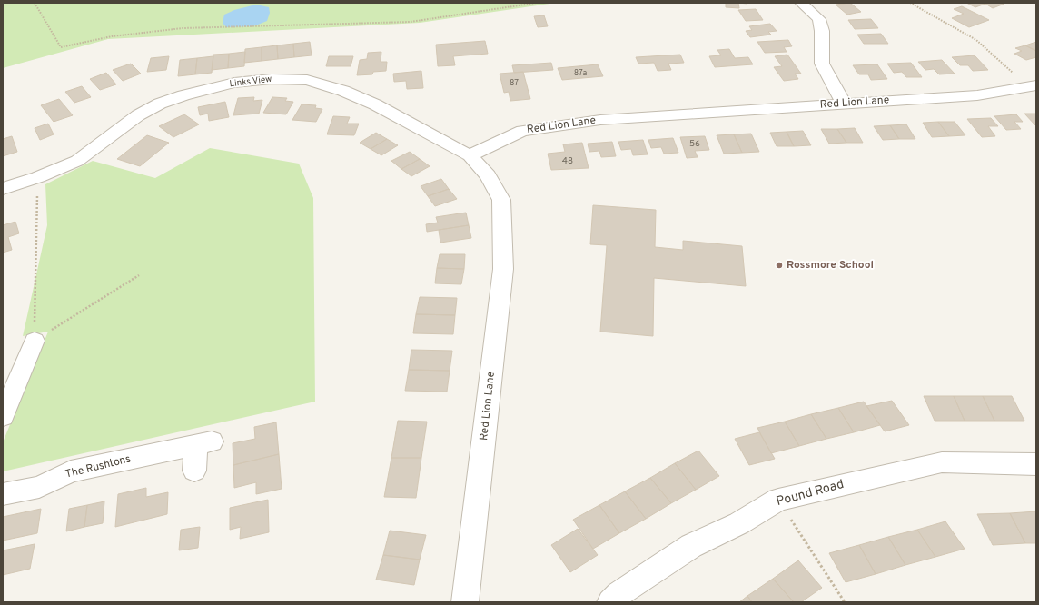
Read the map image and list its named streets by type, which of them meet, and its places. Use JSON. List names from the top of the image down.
{
  "streets": {
    "street": [
      "Links View",
      "Red Lion Lane",
      "The Rushtons",
      "Pound Road"
    ]
  },
  "crossings": [
    ["Links View", "Red Lion Lane"]
  ],
  "places": ["Rossmore School"],
  "house_numbers": [
    "87a",
    "87",
    "56",
    "48"
  ]
}
